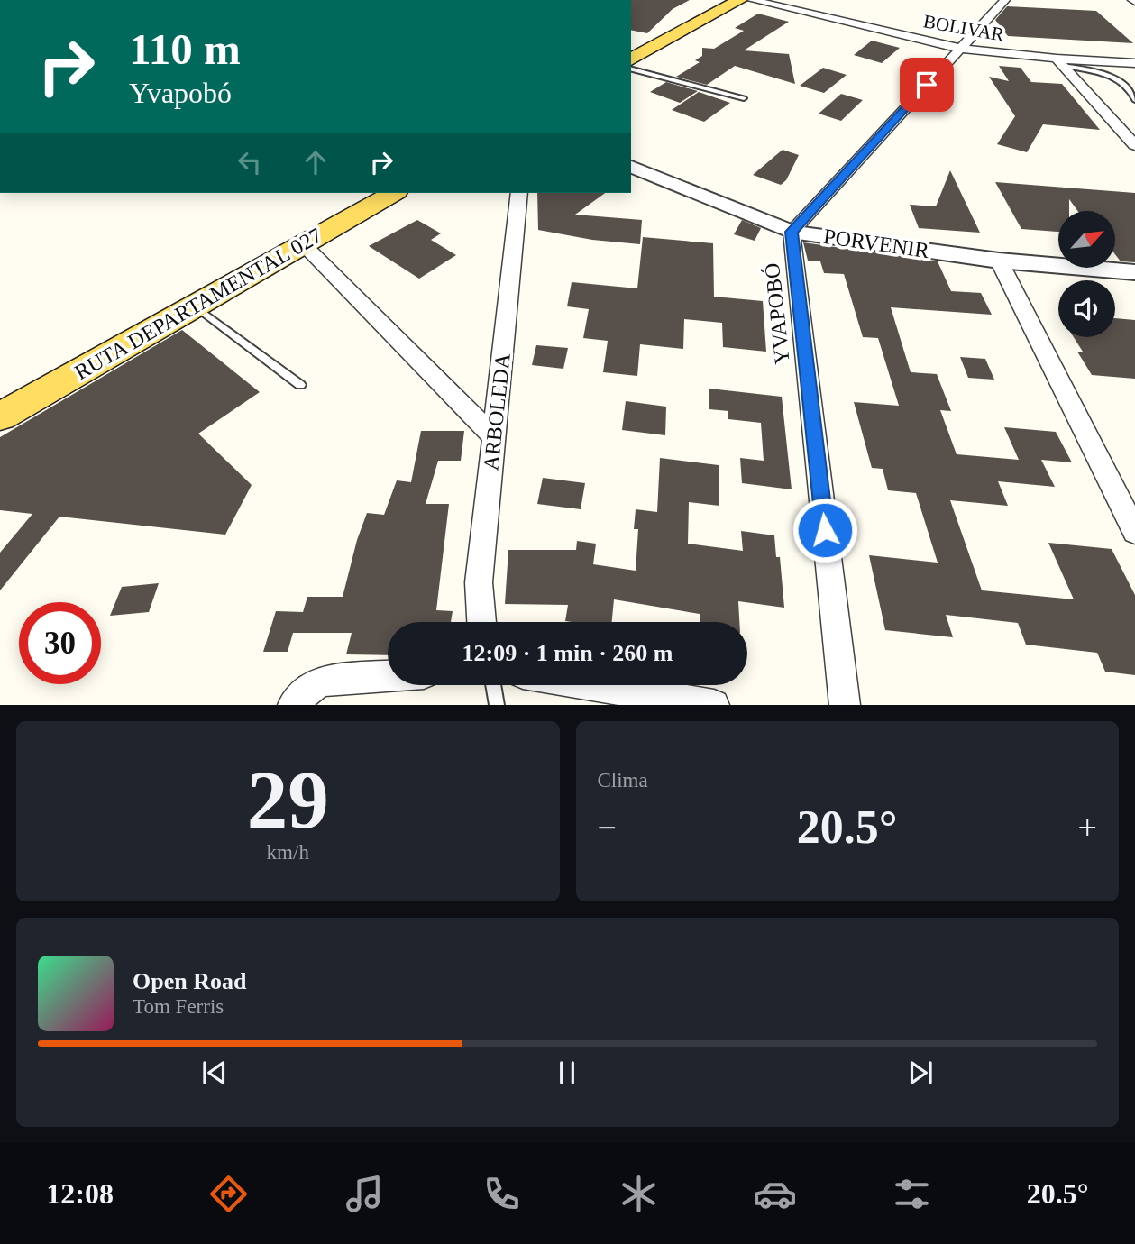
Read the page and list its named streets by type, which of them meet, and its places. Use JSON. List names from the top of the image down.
{
  "streets": {
    "main road": ["RUTA DEPARTAMENTAL 027"],
    "street": [
      "BOLIVAR",
      "PORVENIR",
      "YVAPOBÓ",
      "ARBOLEDA"
    ]
  },
  "crossings": [
    ["BOLIVAR", "YVAPOBÓ"],
    ["PORVENIR", "YVAPOBÓ"]
  ],
  "north": "top right",
  "page": {
    "turn": ["110 m", "Yvapobó"],
    "limit": "30",
    "trip": "12:09 · 1 min · 260 m",
    "tile": [
      ["29", "km/h"],
      "Clima"
    ],
    "heat": ["−", "20.5°", "+"],
    "song": ["Open Road", "Tom Ferris"],
    "tabs": ["12:08", "20.5°"]
  }
}
